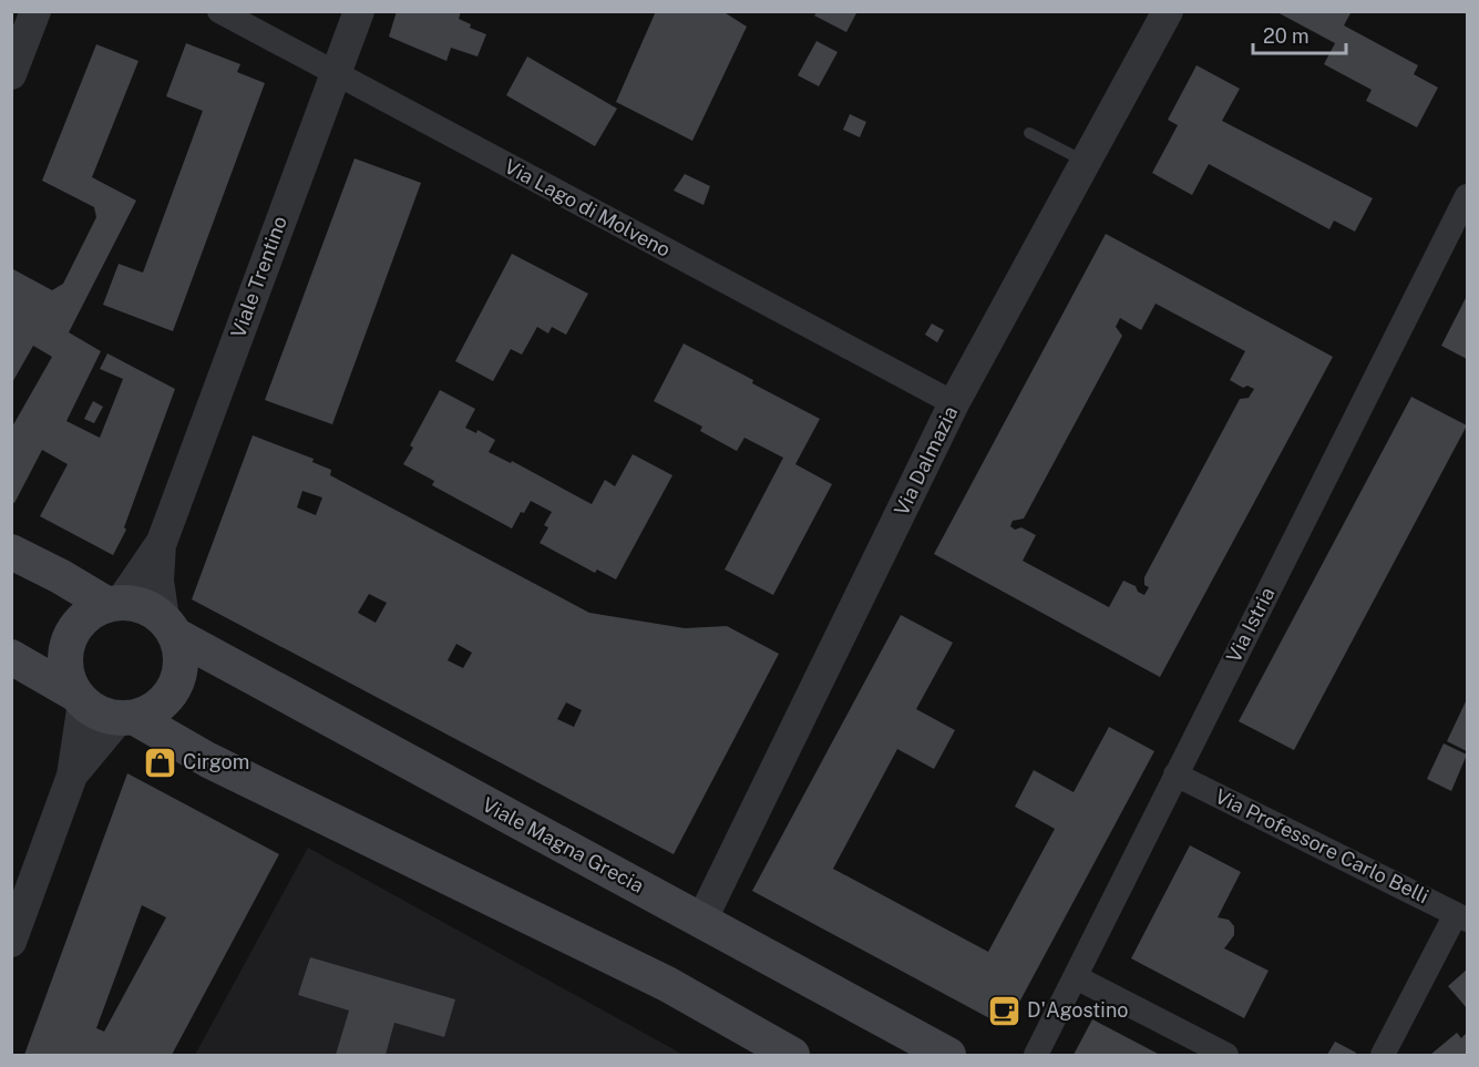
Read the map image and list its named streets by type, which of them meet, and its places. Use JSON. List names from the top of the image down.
{
  "streets": {
    "main road": ["Viale Magna Grecia"],
    "street": [
      "Via Lago di Molveno",
      "Viale Trentino",
      "Via Dalmazia",
      "Via Istria",
      "Via Professore Carlo Belli"
    ]
  },
  "crossings": [
    ["Via Lago di Molveno", "Viale Trentino"],
    ["Via Lago di Molveno", "Via Dalmazia"],
    ["Viale Trentino", "Viale Magna Grecia"],
    ["Via Dalmazia", "Viale Magna Grecia"],
    ["Via Istria", "Via Professore Carlo Belli"]
  ],
  "places": {
    "shop": ["Cirgom"],
    "cafe": ["D'Agostino"]
  },
  "scale_bar": "20 m"
}
